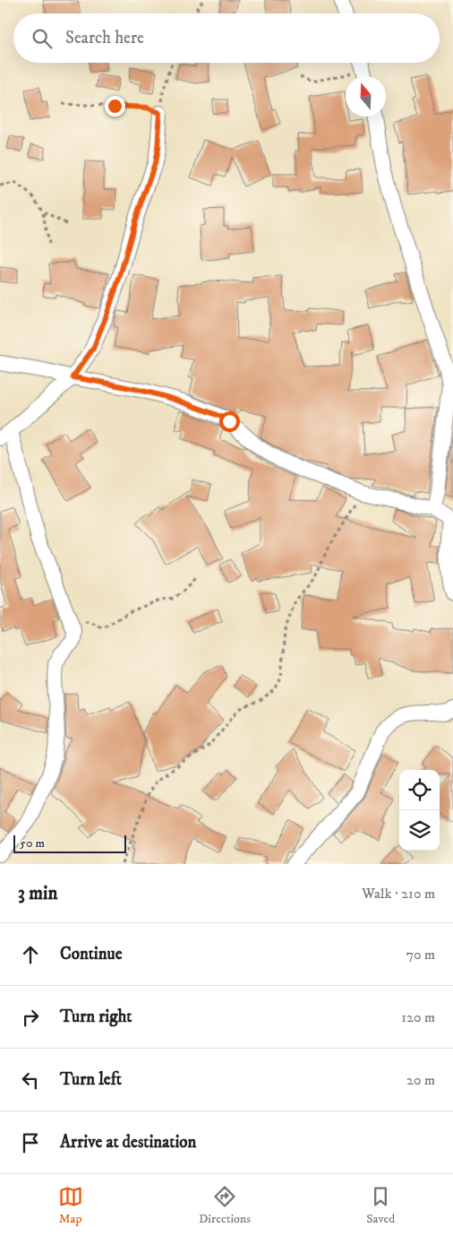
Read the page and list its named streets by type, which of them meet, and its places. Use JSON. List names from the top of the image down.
{
  "scale_bar": "50 m",
  "north": "top",
  "page": {
    "search": "Search here",
    "scale": "50 m",
    "heading": ["3 min", "Walk · 210 m"],
    "list": [
      ["Continue", "70 m"],
      ["Turn right", "120 m"],
      ["Turn left", "20 m"],
      "Arrive at destination"
    ],
    "nav": ["Map", "Directions", "Saved"]
  }
}
